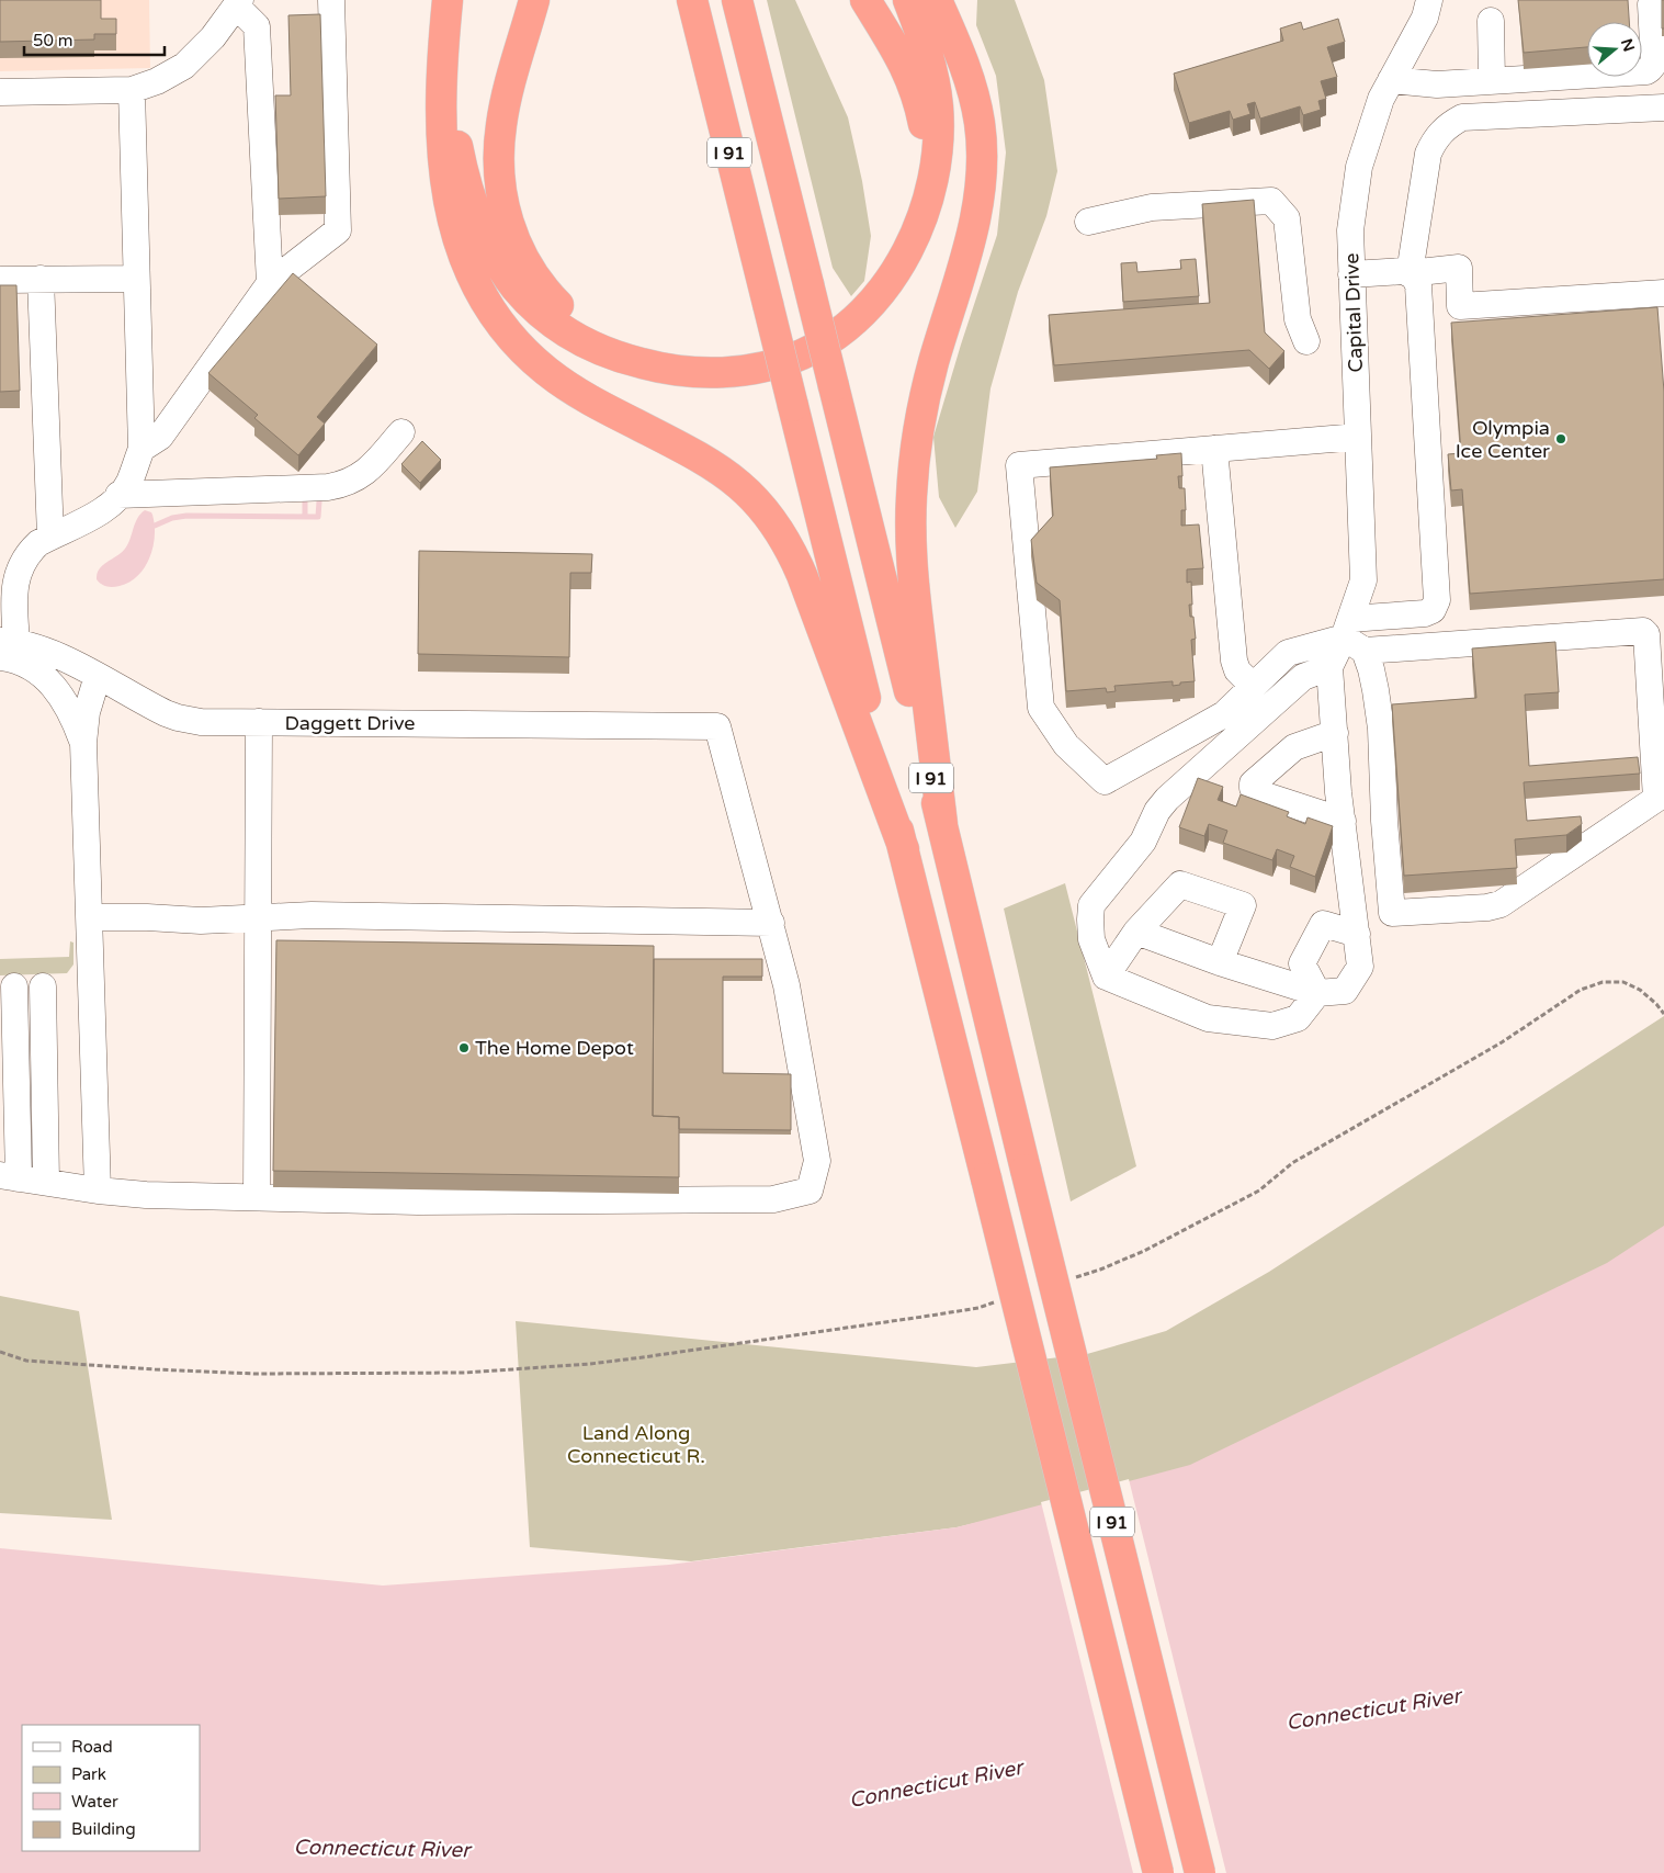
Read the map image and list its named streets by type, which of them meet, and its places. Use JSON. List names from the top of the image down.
{
  "streets": {
    "highway": ["I 91"],
    "street": ["Capital Drive", "Daggett Drive"]
  },
  "water": ["Connecticut River"],
  "parks": ["Land Along Connecticut R."],
  "places": ["Olympia Ice Center", "The Home Depot"],
  "legend": [
    "Road",
    "Park",
    "Water",
    "Building"
  ],
  "scale_bar": "50 m",
  "north": "right"
}
